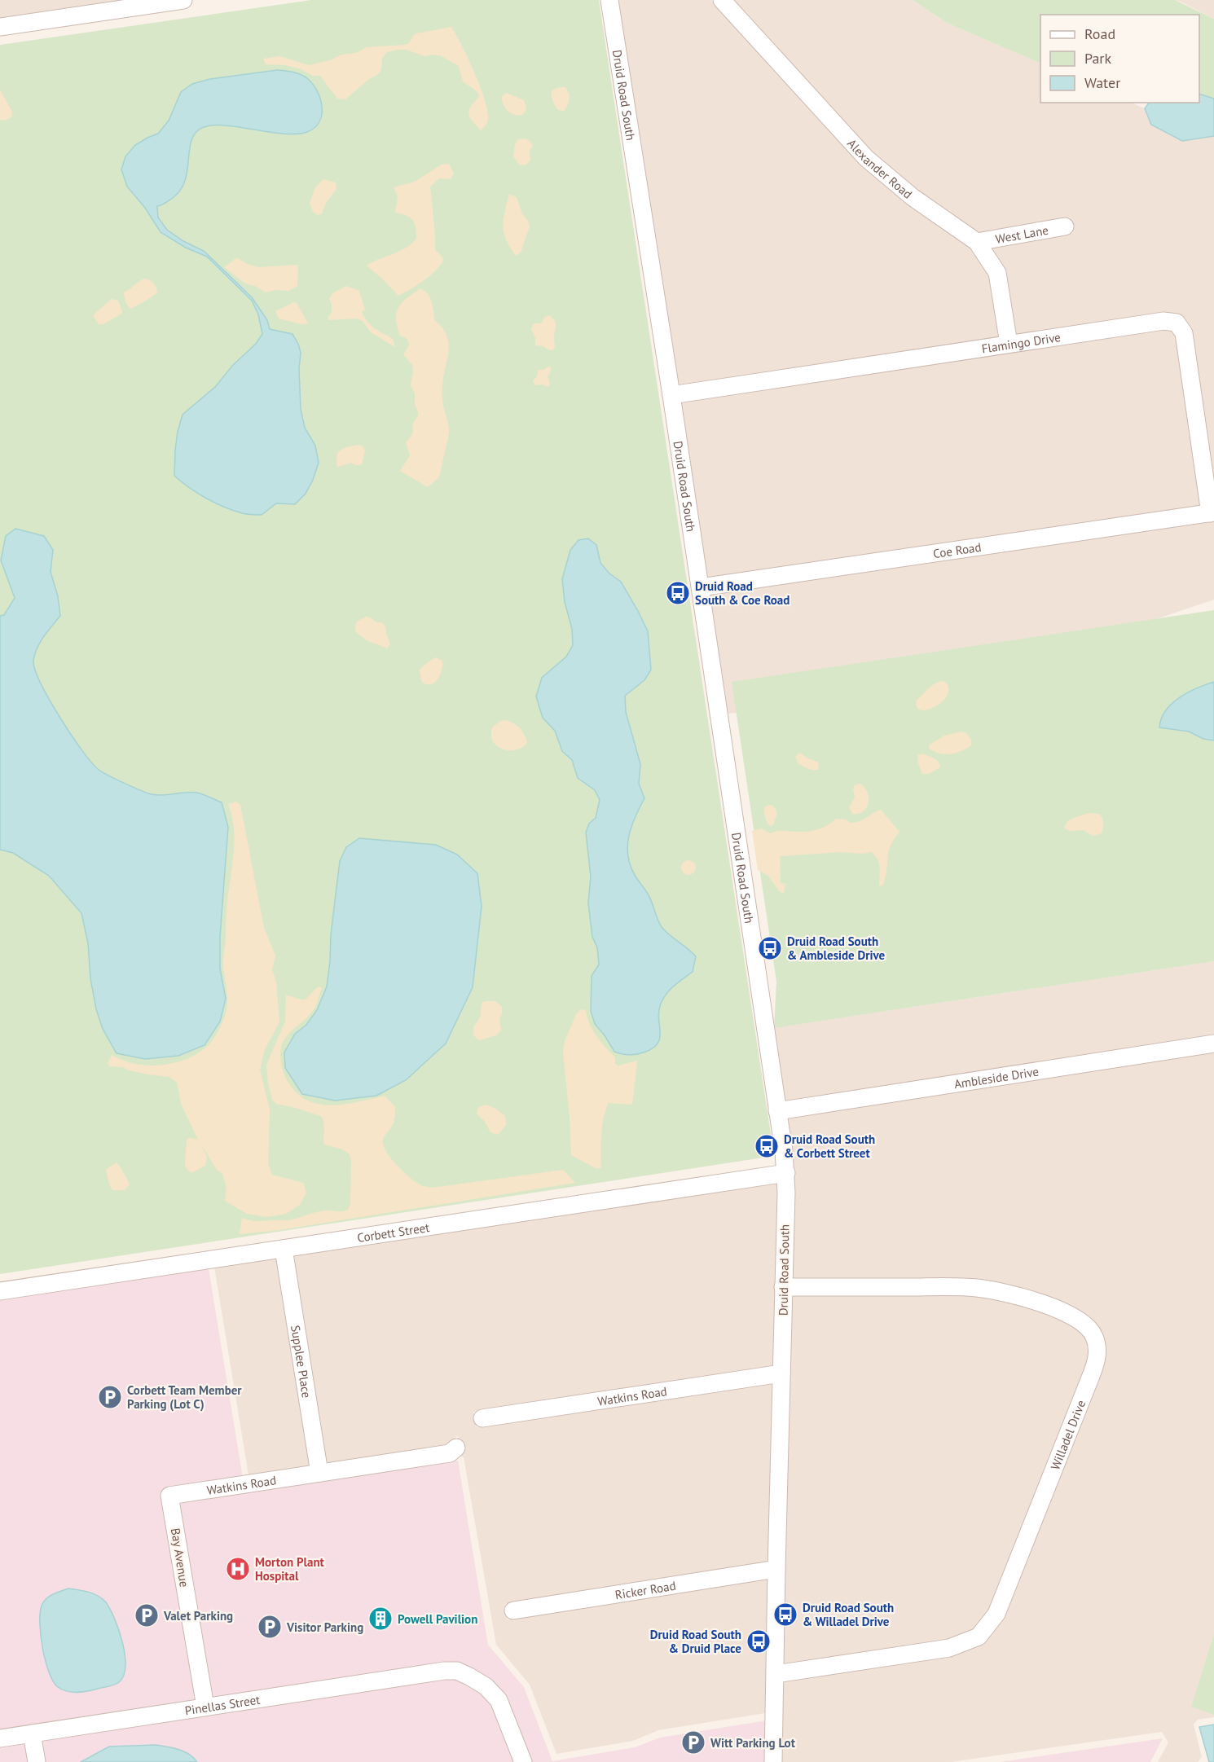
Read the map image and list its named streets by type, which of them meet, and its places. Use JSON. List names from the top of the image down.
{
  "streets": {
    "street": [
      "Druid Road South",
      "Alexander Road",
      "West Lane",
      "Flamingo Drive",
      "Coe Road",
      "Ambleside Drive",
      "Corbett Street",
      "Supplee Place",
      "Watkins Road",
      "Willadel Drive",
      "Bay Avenue",
      "Ricker Road",
      "Pinellas Street"
    ]
  },
  "crossings": [
    ["Druid Road South", "Flamingo Drive"],
    ["Druid Road South", "Coe Road"],
    ["Druid Road South", "Ambleside Drive"],
    ["Druid Road South", "Corbett Street"],
    ["Druid Road South", "Watkins Road"],
    ["Druid Road South", "Willadel Drive"],
    ["Druid Road South", "Ricker Road"],
    ["Alexander Road", "West Lane"],
    ["Alexander Road", "Flamingo Drive"],
    ["Flamingo Drive", "Coe Road"],
    ["Corbett Street", "Supplee Place"],
    ["Supplee Place", "Watkins Road"],
    ["Watkins Road", "Bay Avenue"],
    ["Bay Avenue", "Pinellas Street"]
  ],
  "places": {
    "bus stop": [
      "Druid Road South & Coe Road",
      "Druid Road South & Ambleside Drive",
      "Druid Road South & Corbett Street",
      "Druid Road South & Willadel Drive",
      "Druid Road South & Druid Place"
    ],
    "parking": [
      "Corbett Team Member Parking (Lot C)",
      "Valet Parking",
      "Visitor Parking",
      "Witt Parking Lot"
    ],
    "hospital": ["Morton Plant Hospital"],
    "building": ["Powell Pavilion"]
  },
  "legend": ["Road", "Park", "Water"]
}
